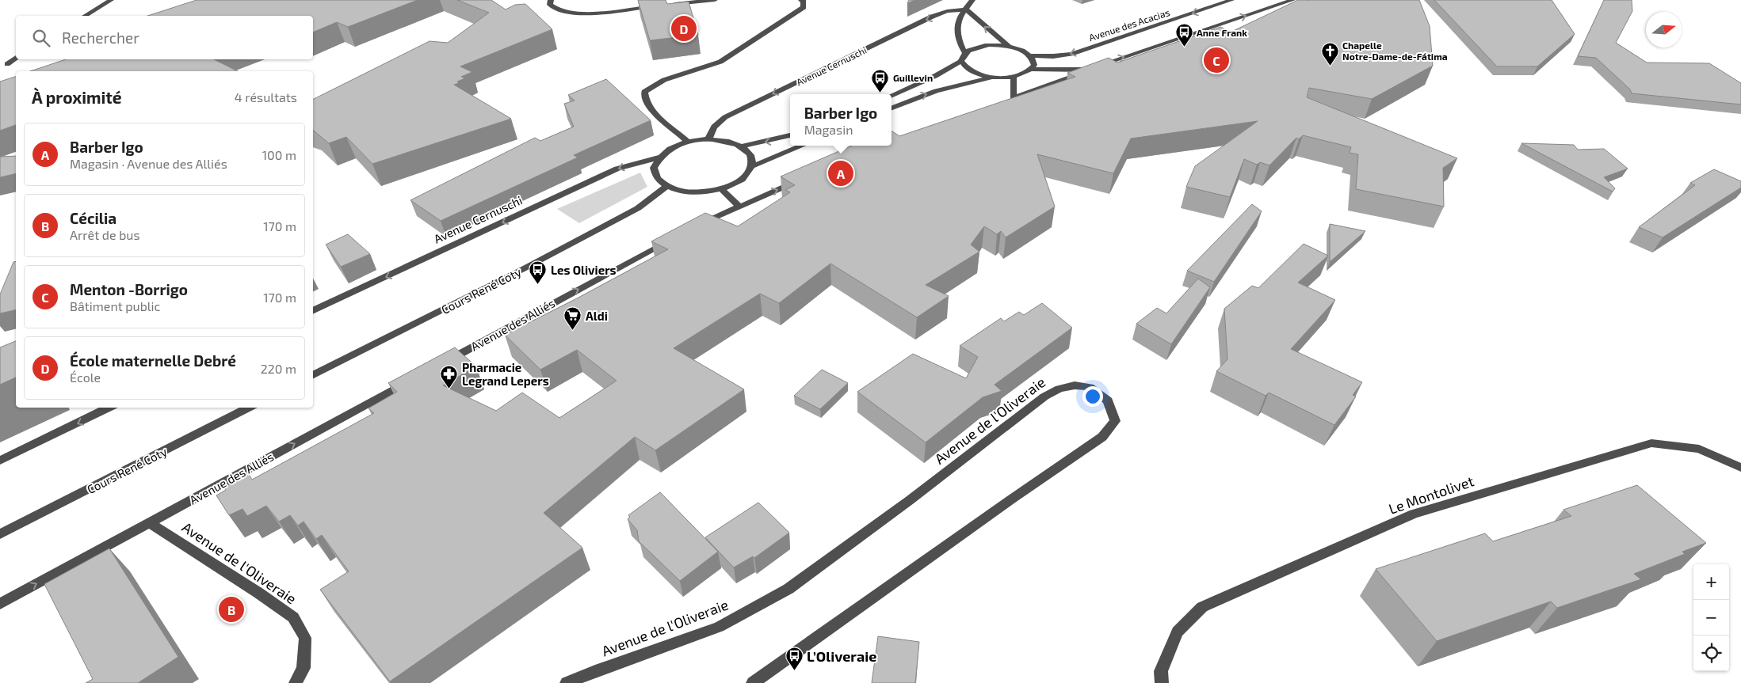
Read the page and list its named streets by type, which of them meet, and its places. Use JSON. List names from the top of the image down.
{
  "streets": {
    "street": [
      "Avenue des Acacias",
      "Avenue Cernuschi",
      "Cours René Coty",
      "Avenue des Alliés",
      "Avenue de l'Oliveraie",
      "Le Montolivet"
    ]
  },
  "crossings": [
    ["Avenue des Alliés", "Avenue de l'Oliveraie"]
  ],
  "one_way": ["Avenue des Alliés"],
  "places": {
    "bus stop": [
      "Anne Frank",
      "Guillevin",
      "Les Oliviers",
      "L’Oliveraie"
    ],
    "church": ["Chapelle Notre-Dame-de-Fátima"],
    "supermarket": ["Aldi"],
    "pharmacy": ["Pharmacie Legrand Lepers"]
  },
  "north": "right",
  "page": {
    "pins": [
      "D",
      "C",
      "A",
      "B"
    ],
    "search": "Rechercher",
    "heading": ["À proximité", "4 résultats"],
    "popup": ["Barber Igo", "Magasin"],
    "list": [
      {
        "mark": "A",
        "name": "Barber Igo",
        "note": "Magasin · Avenue des Alliés",
        "value": "100 m"
      },
      {
        "mark": "B",
        "name": "Cécilia",
        "note": "Arrêt de bus",
        "value": "170 m"
      },
      {
        "mark": "C",
        "name": "Menton -Borrigo",
        "note": "Bâtiment public",
        "value": "170 m"
      },
      {
        "mark": "D",
        "name": "École maternelle Debré",
        "note": "École",
        "value": "220 m"
      }
    ],
    "map_buttons": ["+", "−"]
  }
}
